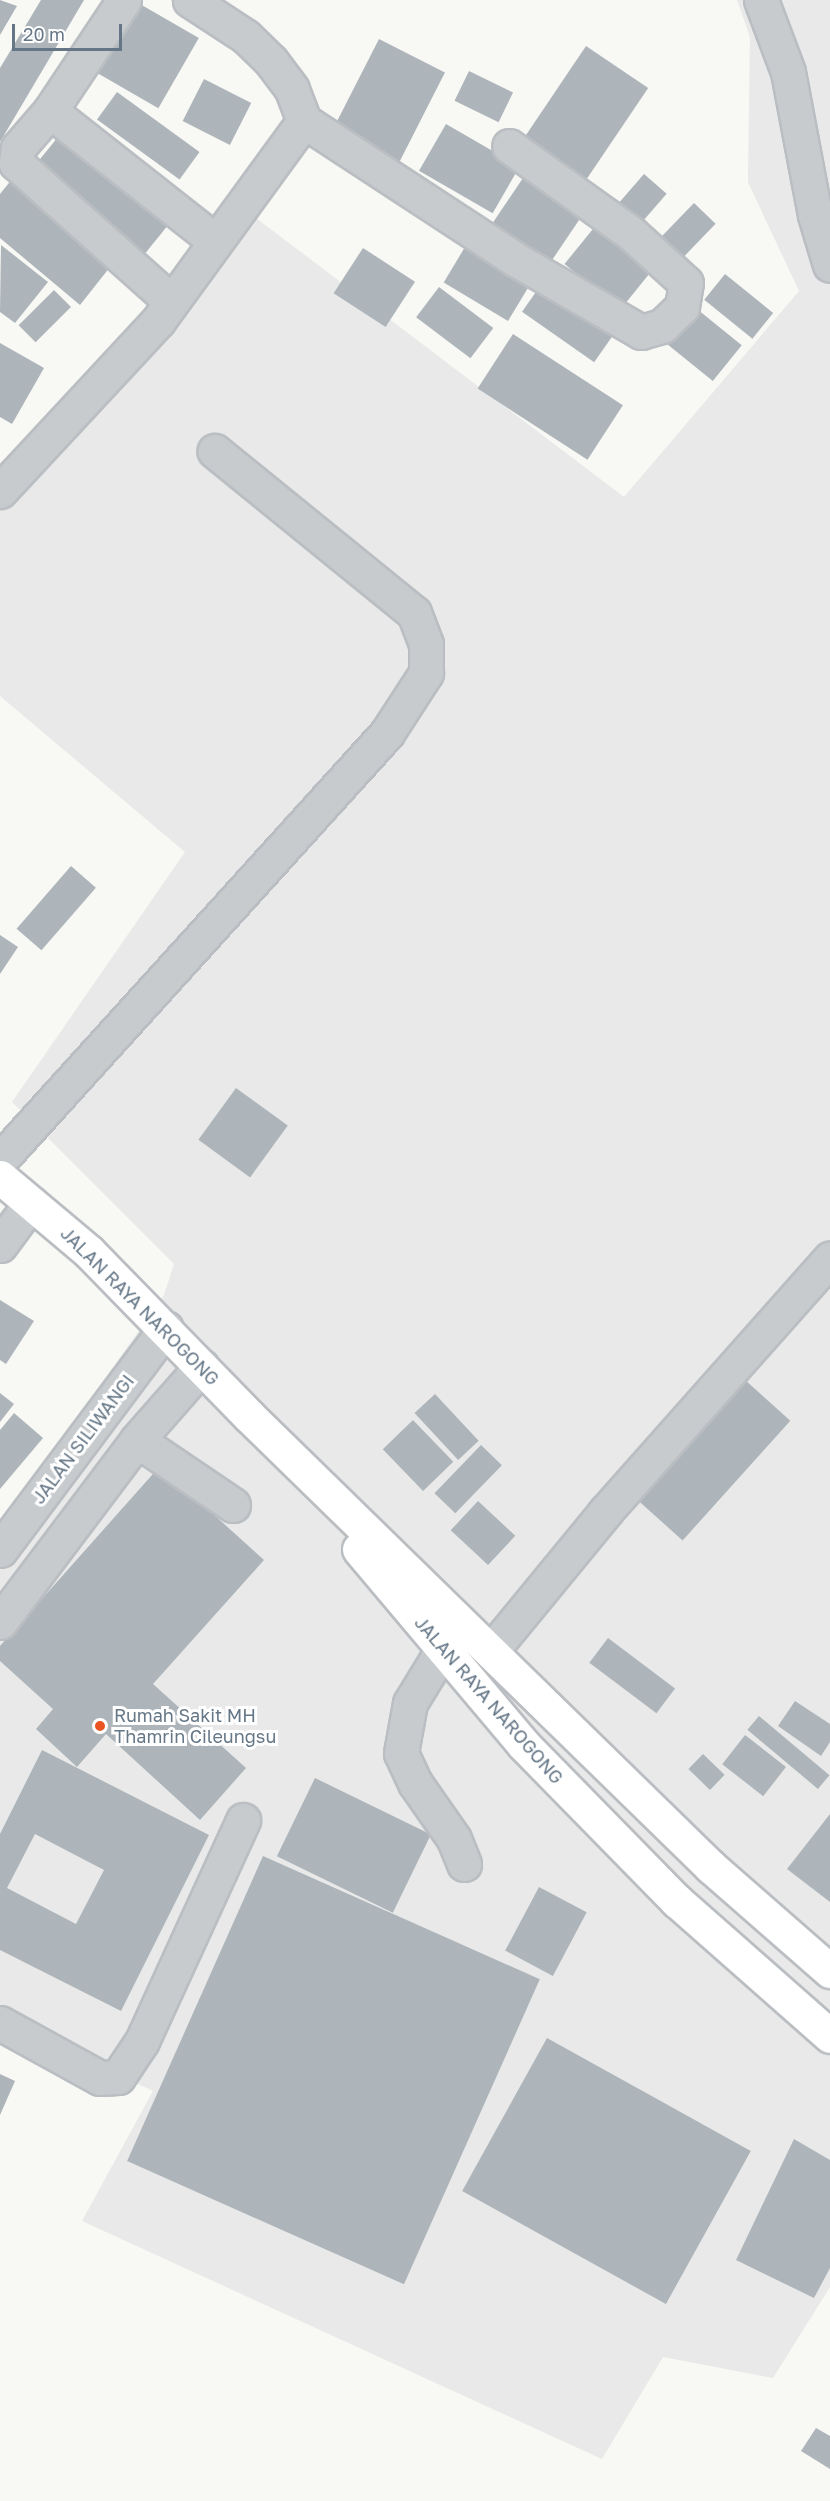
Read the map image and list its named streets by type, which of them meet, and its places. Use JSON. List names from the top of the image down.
{
  "streets": {
    "main road": ["JALAN RAYA NAROGONG"],
    "street": ["JALAN SILIWANGI"]
  },
  "crossings": [
    ["JALAN RAYA NAROGONG", "JALAN SILIWANGI"]
  ],
  "places": ["Rumah Sakit MH Thamrin Cileungsu"],
  "scale_bar": "20 m"
}
